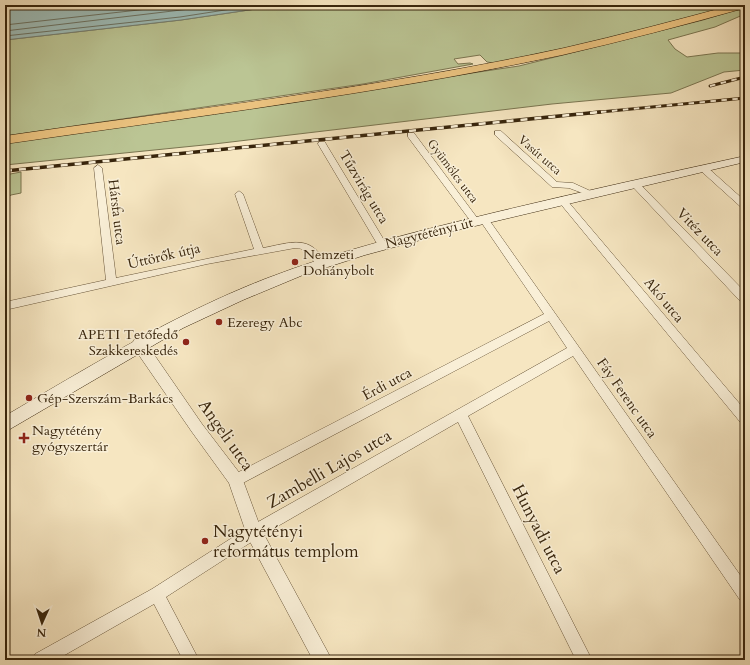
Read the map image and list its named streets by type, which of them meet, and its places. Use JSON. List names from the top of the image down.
{
  "streets": {
    "main road": ["Nagytétényi út"],
    "street": [
      "Vasút utca",
      "Gyümölcs utca",
      "Tűzvirág utca",
      "Hársfa utca",
      "Vitéz utca",
      "Úttörők útja",
      "Akó utca",
      "Érdi utca",
      "Fáy Ferenc utca",
      "Angeli utca",
      "Zambelli Lajos utca",
      "Hunyadi utca"
    ]
  },
  "crossings": [
    ["Vasút utca", "Nagytétényi út"],
    ["Gyümölcs utca", "Nagytétényi út"],
    ["Gyümölcs utca", "Fáy Ferenc utca"],
    ["Tűzvirág utca", "Nagytétényi út"],
    ["Hársfa utca", "Úttörők útja"],
    ["Vitéz utca", "Nagytétényi út"],
    ["Nagytétényi út", "Úttörők útja"],
    ["Nagytétényi út", "Akó utca"],
    ["Nagytétényi út", "Fáy Ferenc utca"],
    ["Nagytétényi út", "Angeli utca"],
    ["Érdi utca", "Fáy Ferenc utca"],
    ["Érdi utca", "Angeli utca"],
    ["Fáy Ferenc utca", "Zambelli Lajos utca"],
    ["Angeli utca", "Zambelli Lajos utca"],
    ["Zambelli Lajos utca", "Hunyadi utca"]
  ],
  "places": {
    "other": [
      "Nemzeti Dohánybolt",
      "Ezeregy Abc",
      "APETI Tetőfedő Szakkereskedés",
      "Gép-Szerszám-Barkács",
      "Nagytétényi református templom"
    ],
    "health": ["Nagytétény gyógyszertár"]
  },
  "north": "bottom"
}
